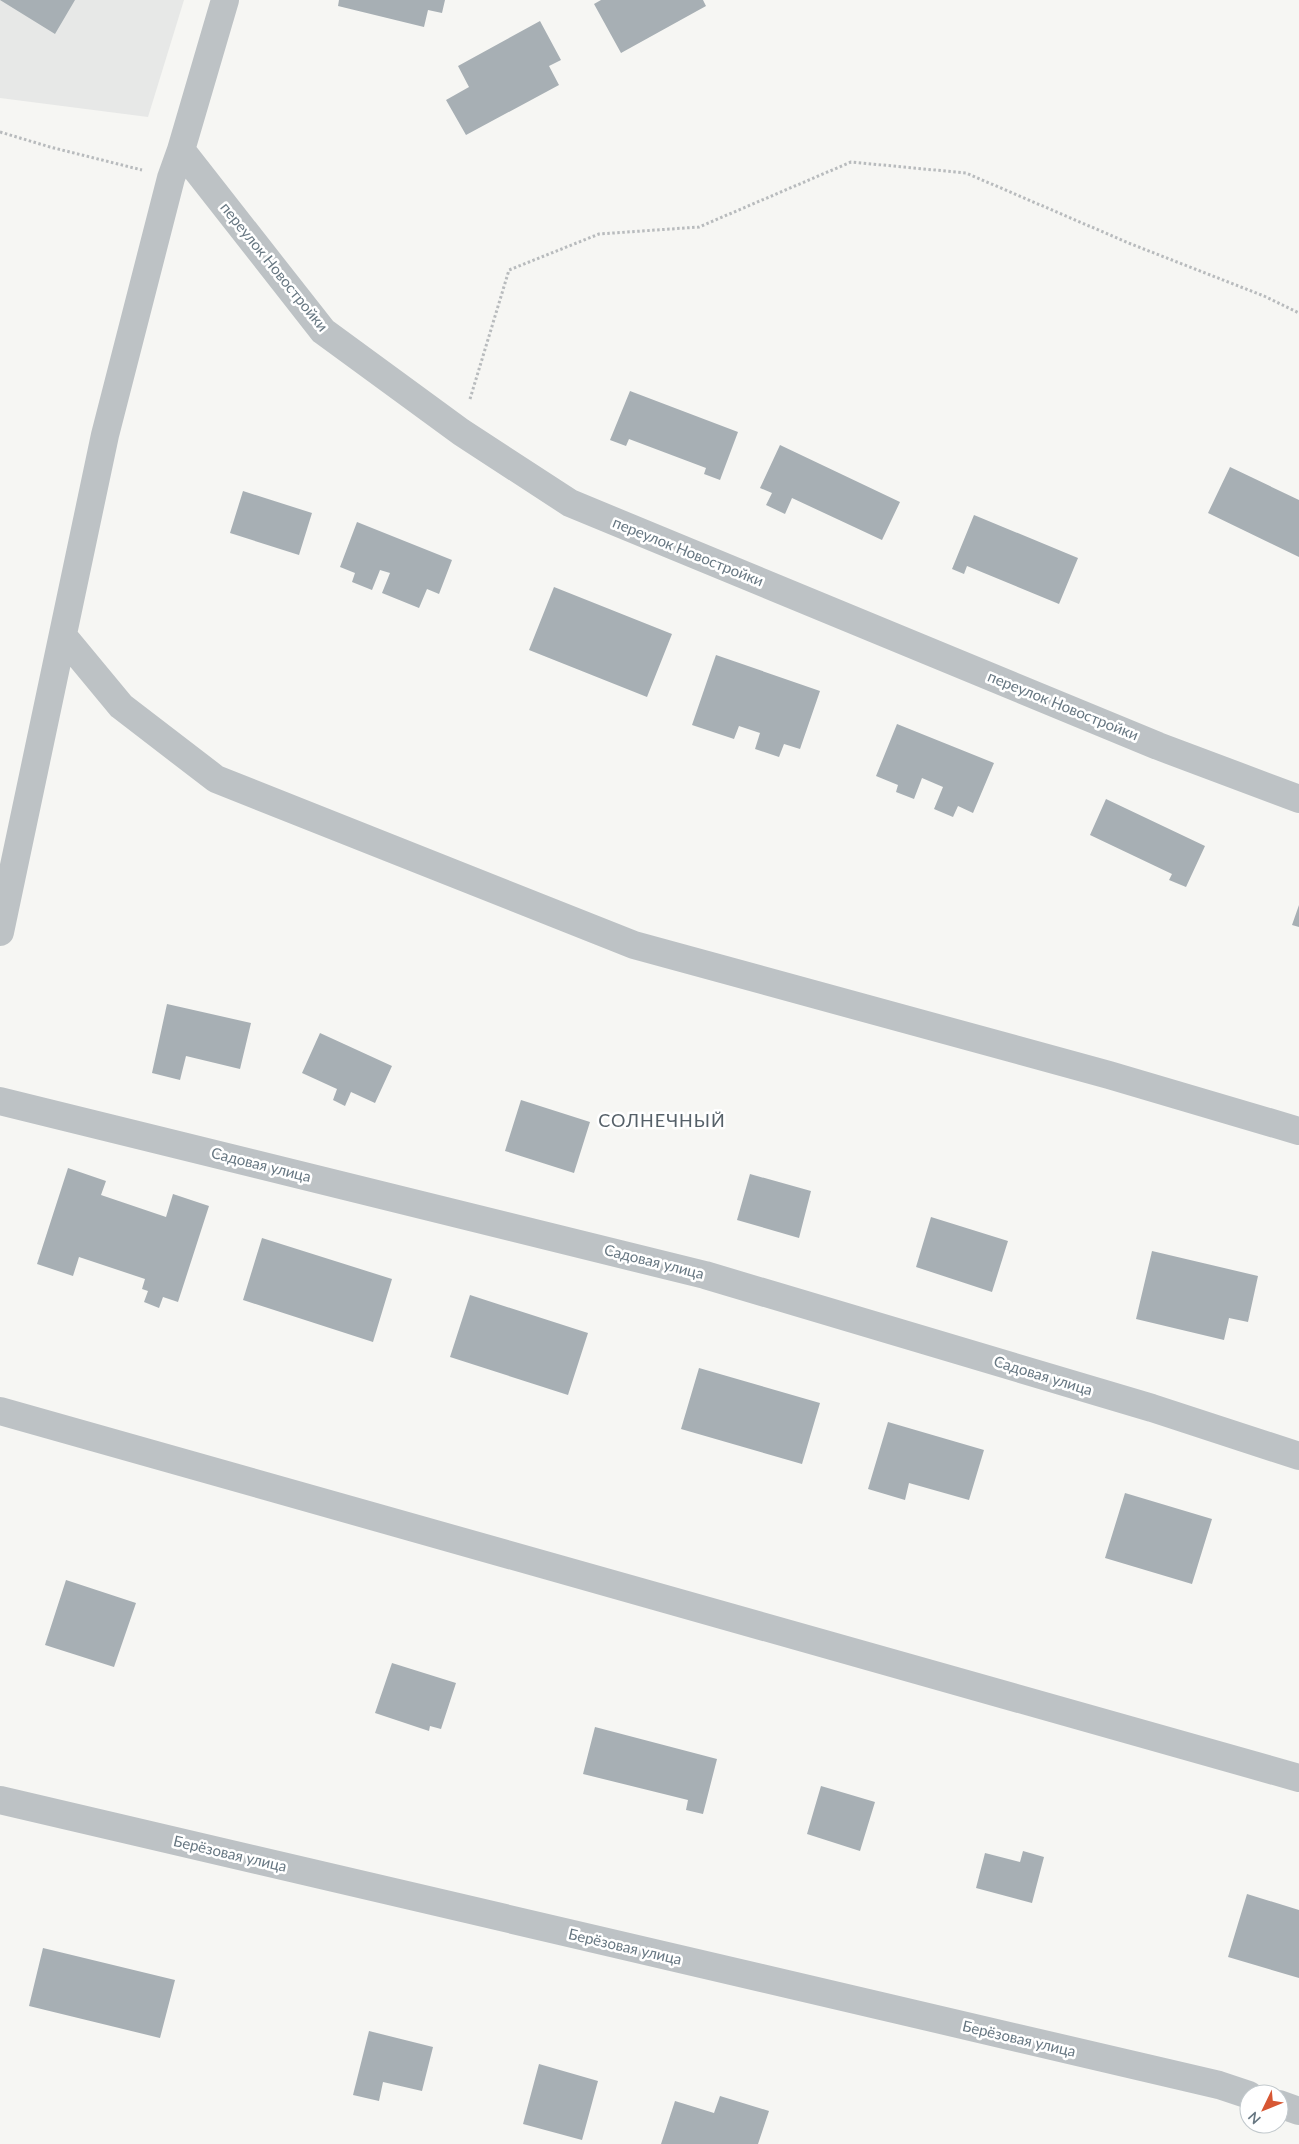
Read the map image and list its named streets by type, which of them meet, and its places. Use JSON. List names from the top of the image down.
{
  "streets": {
    "street": ["переулок Новостройки", "Садовая улица", "Берёзовая улица"]
  },
  "districts": ["СОЛНЕЧНЫЙ"],
  "north": "bottom left"
}
